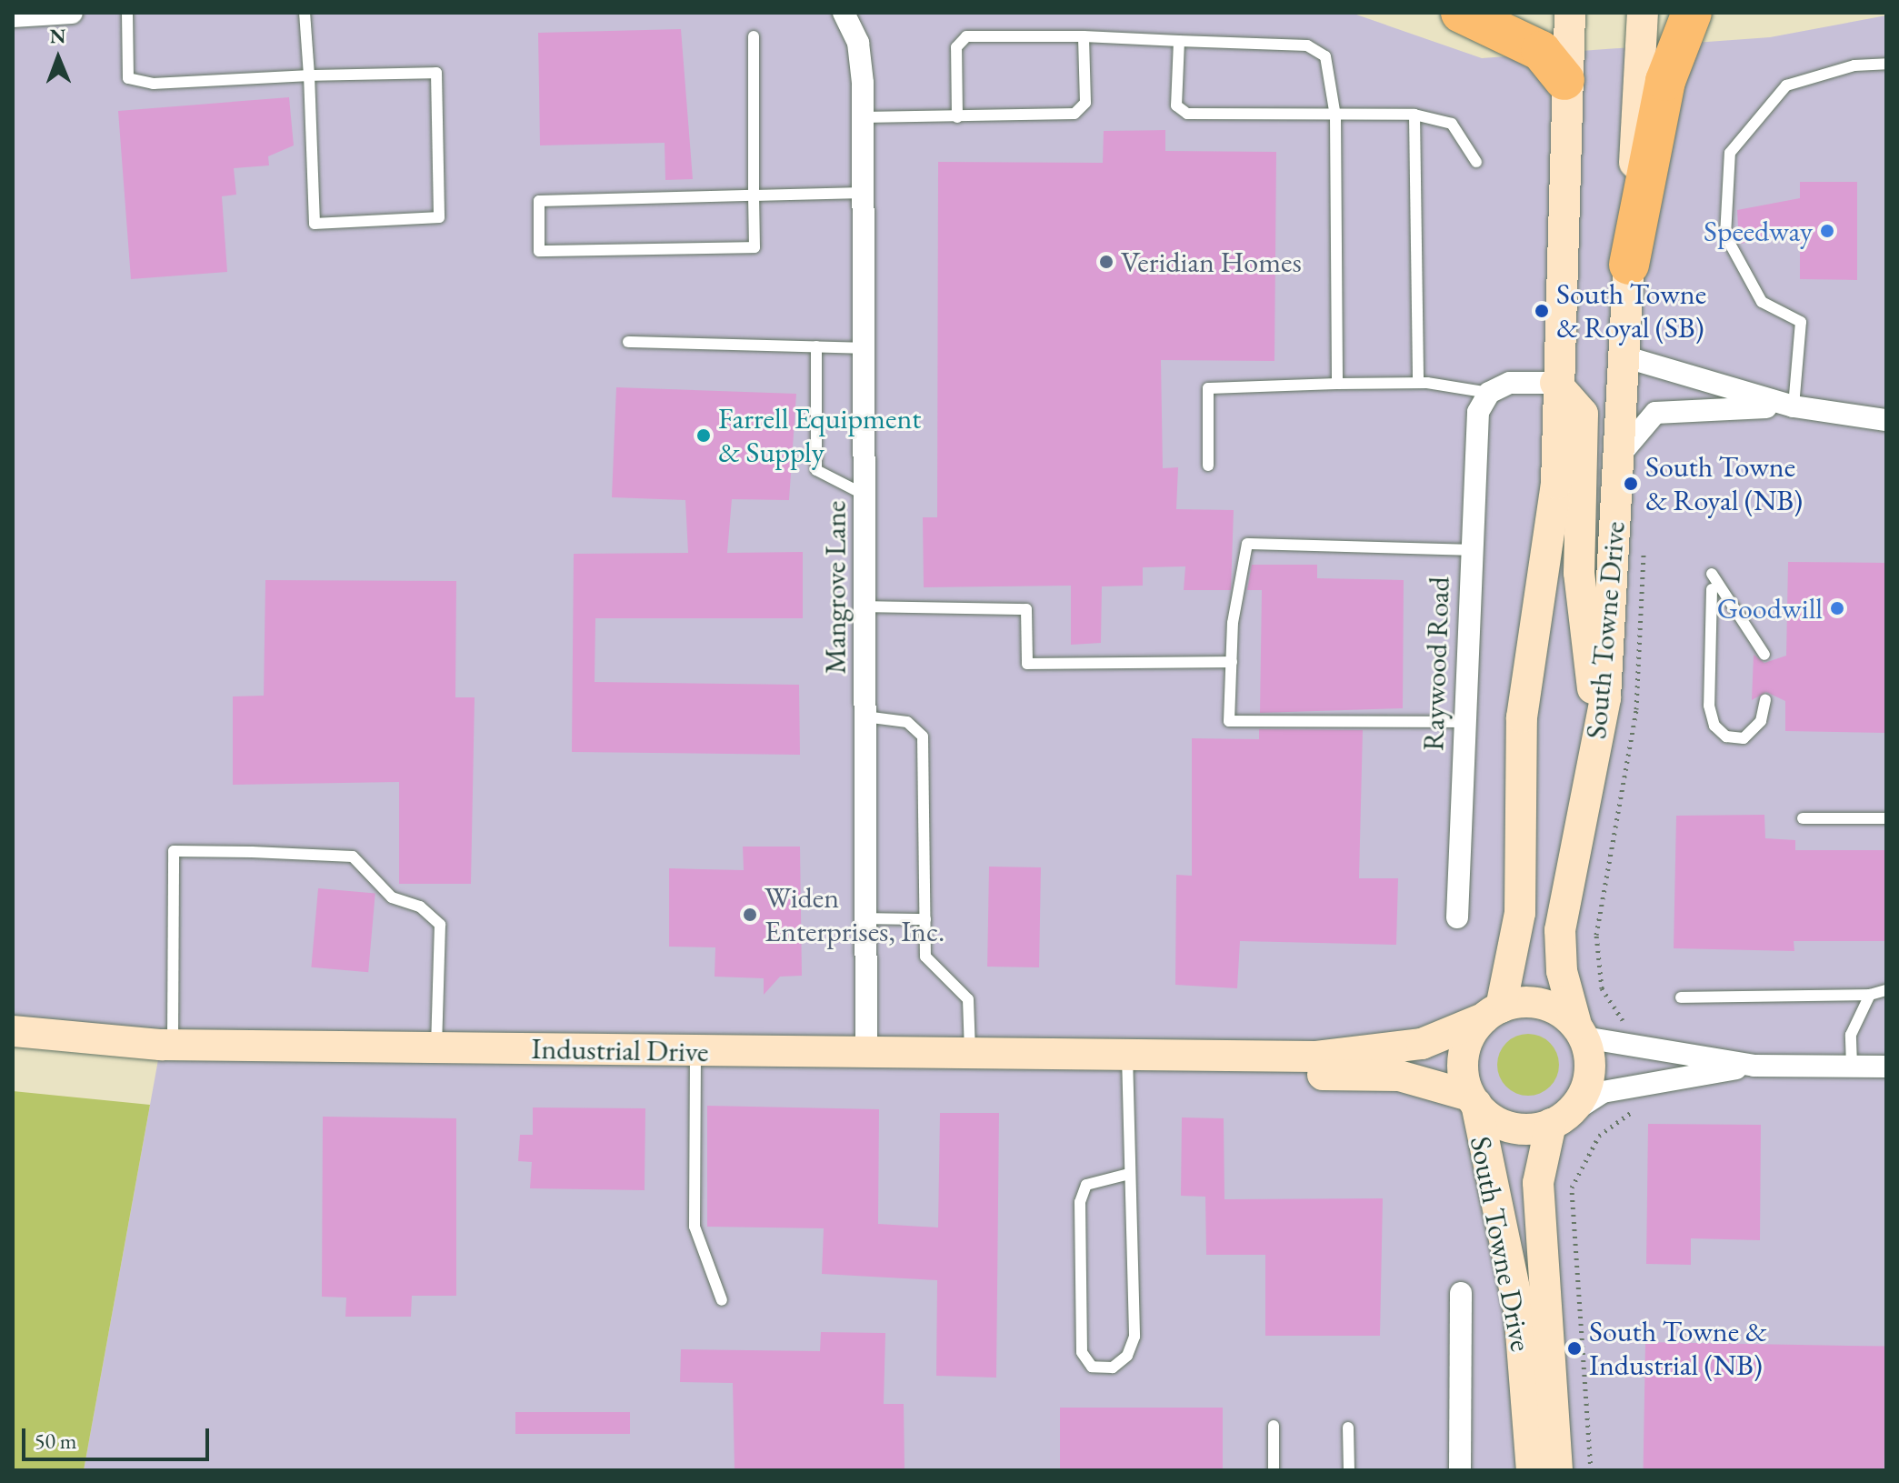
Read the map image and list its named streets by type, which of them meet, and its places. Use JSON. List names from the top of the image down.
{
  "streets": {
    "street": [
      "Mangrove Lane",
      "South Towne Drive",
      "Raywood Road",
      "Industrial Drive"
    ]
  },
  "crossings": [
    ["Mangrove Lane", "Industrial Drive"],
    ["South Towne Drive", "Industrial Drive"]
  ],
  "places": [
    "Speedway",
    "Veridian Homes",
    "South Towne & Royal (SB)",
    "Farrell Equipment & Supply",
    "South Towne & Royal (NB)",
    "Goodwill",
    "Widen Enterprises, Inc.",
    "South Towne & Industrial (NB)"
  ],
  "scale_bar": "50 m",
  "north": "top"
}
